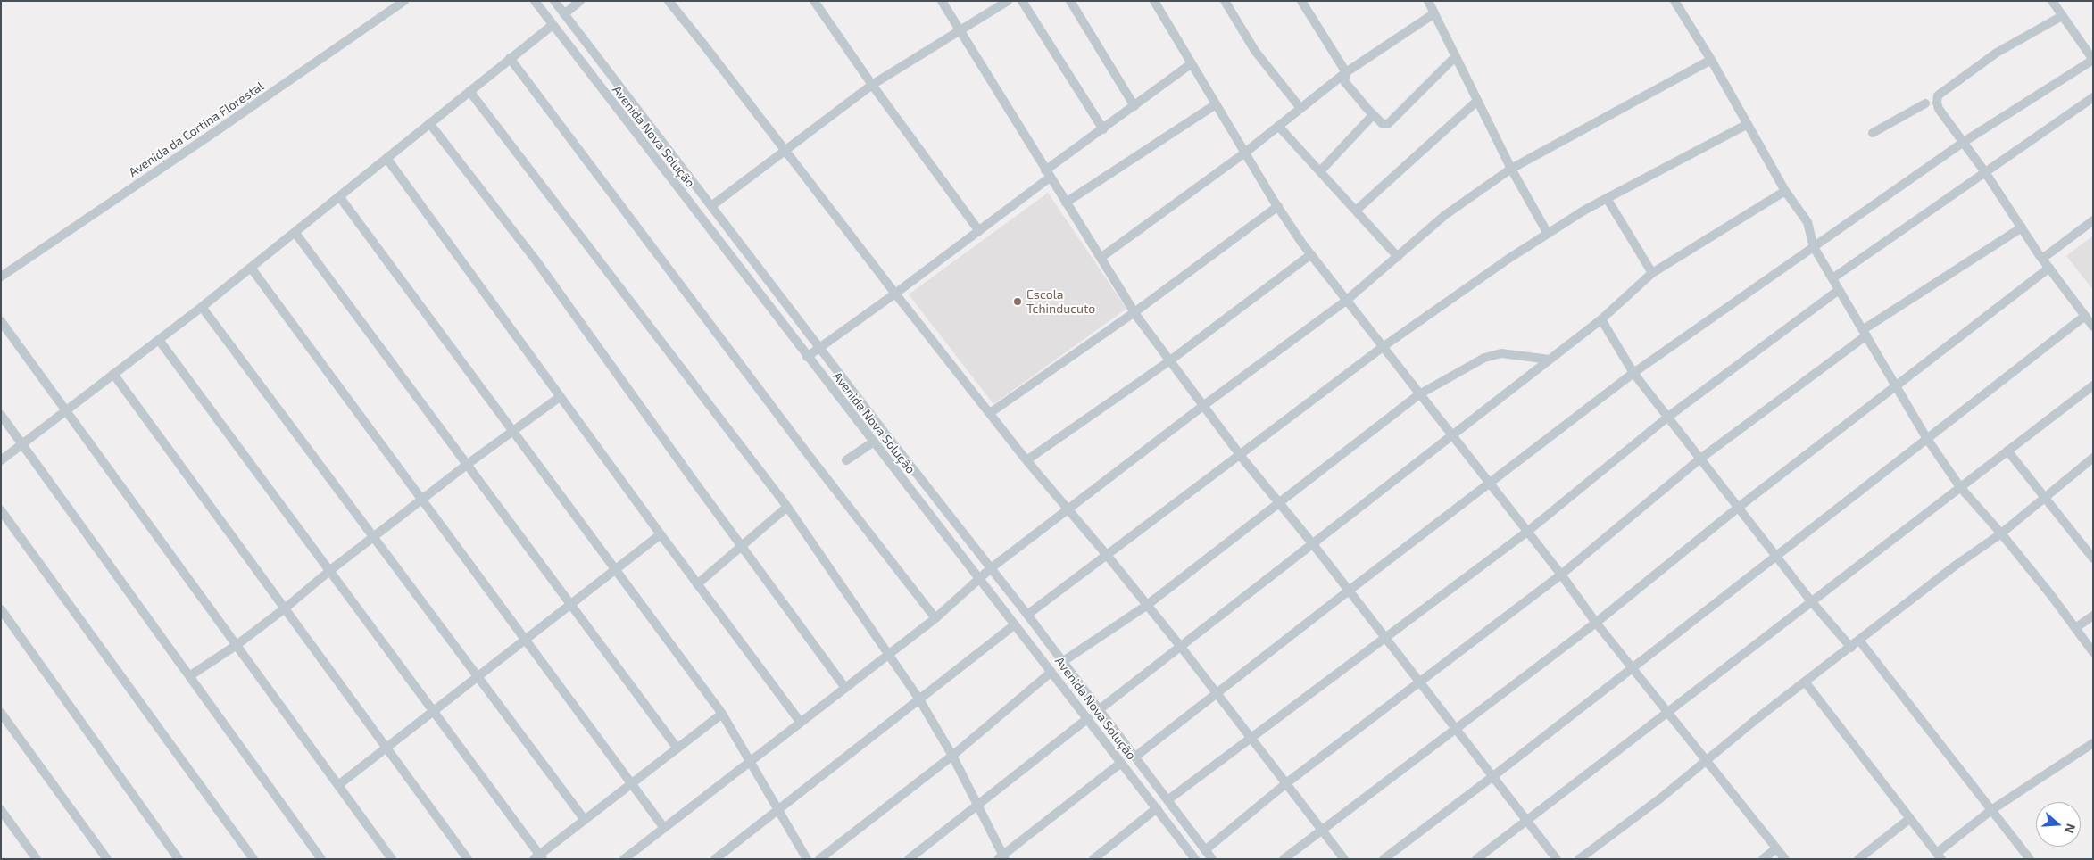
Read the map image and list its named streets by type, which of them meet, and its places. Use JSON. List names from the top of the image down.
{
  "streets": {
    "street": ["Avenida da Cortina Florestal", "Avenida Nova Solução"]
  },
  "places": ["Escola Tchinducuto"],
  "north": "right"
}
